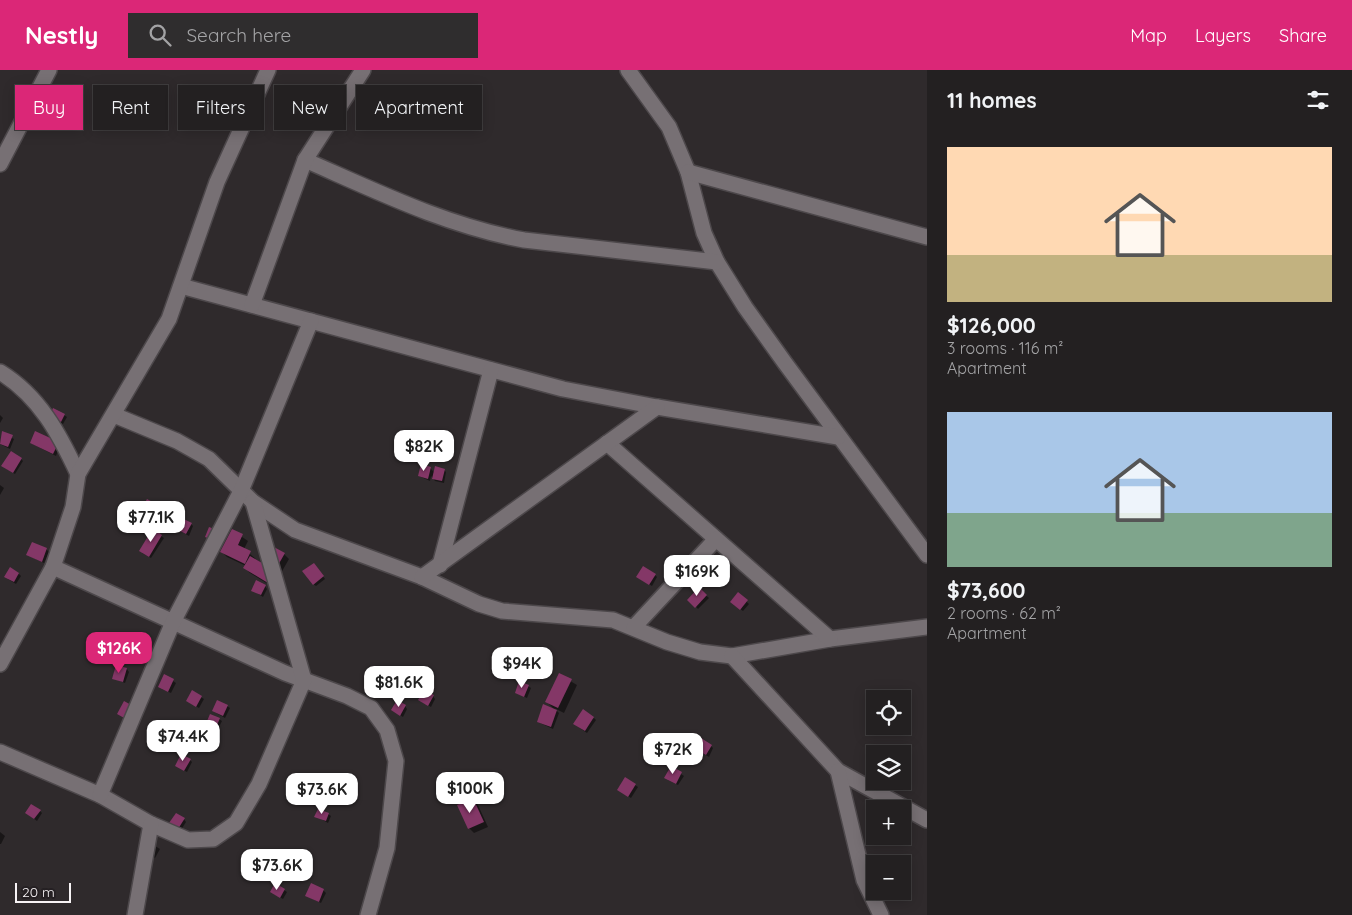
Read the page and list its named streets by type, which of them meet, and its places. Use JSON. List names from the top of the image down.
{
  "scale_bar": "20 m",
  "page": {
    "header": "Nestly",
    "search": "Search here",
    "nav": ["Map", "Layers", "Share"],
    "heading": "11 homes",
    "chip": [
      "Buy",
      "Rent",
      "Filters",
      "New",
      "Apartment"
    ],
    "list": [
      {
        "name": "$126,000",
        "note": "3 rooms · 116 m² · Apartment"
      },
      {
        "name": "$73,600",
        "note": "2 rooms · 62 m² · Apartment"
      }
    ],
    "price": [
      "$82K",
      "$77.1K",
      "$169K",
      "$126K",
      "$94K",
      "$81.6K",
      "$74.4K",
      "$72K",
      "$100K",
      "$73.6K",
      "$73.6K"
    ],
    "map_buttons": ["+", "−"],
    "scale": "20 m"
  }
}
